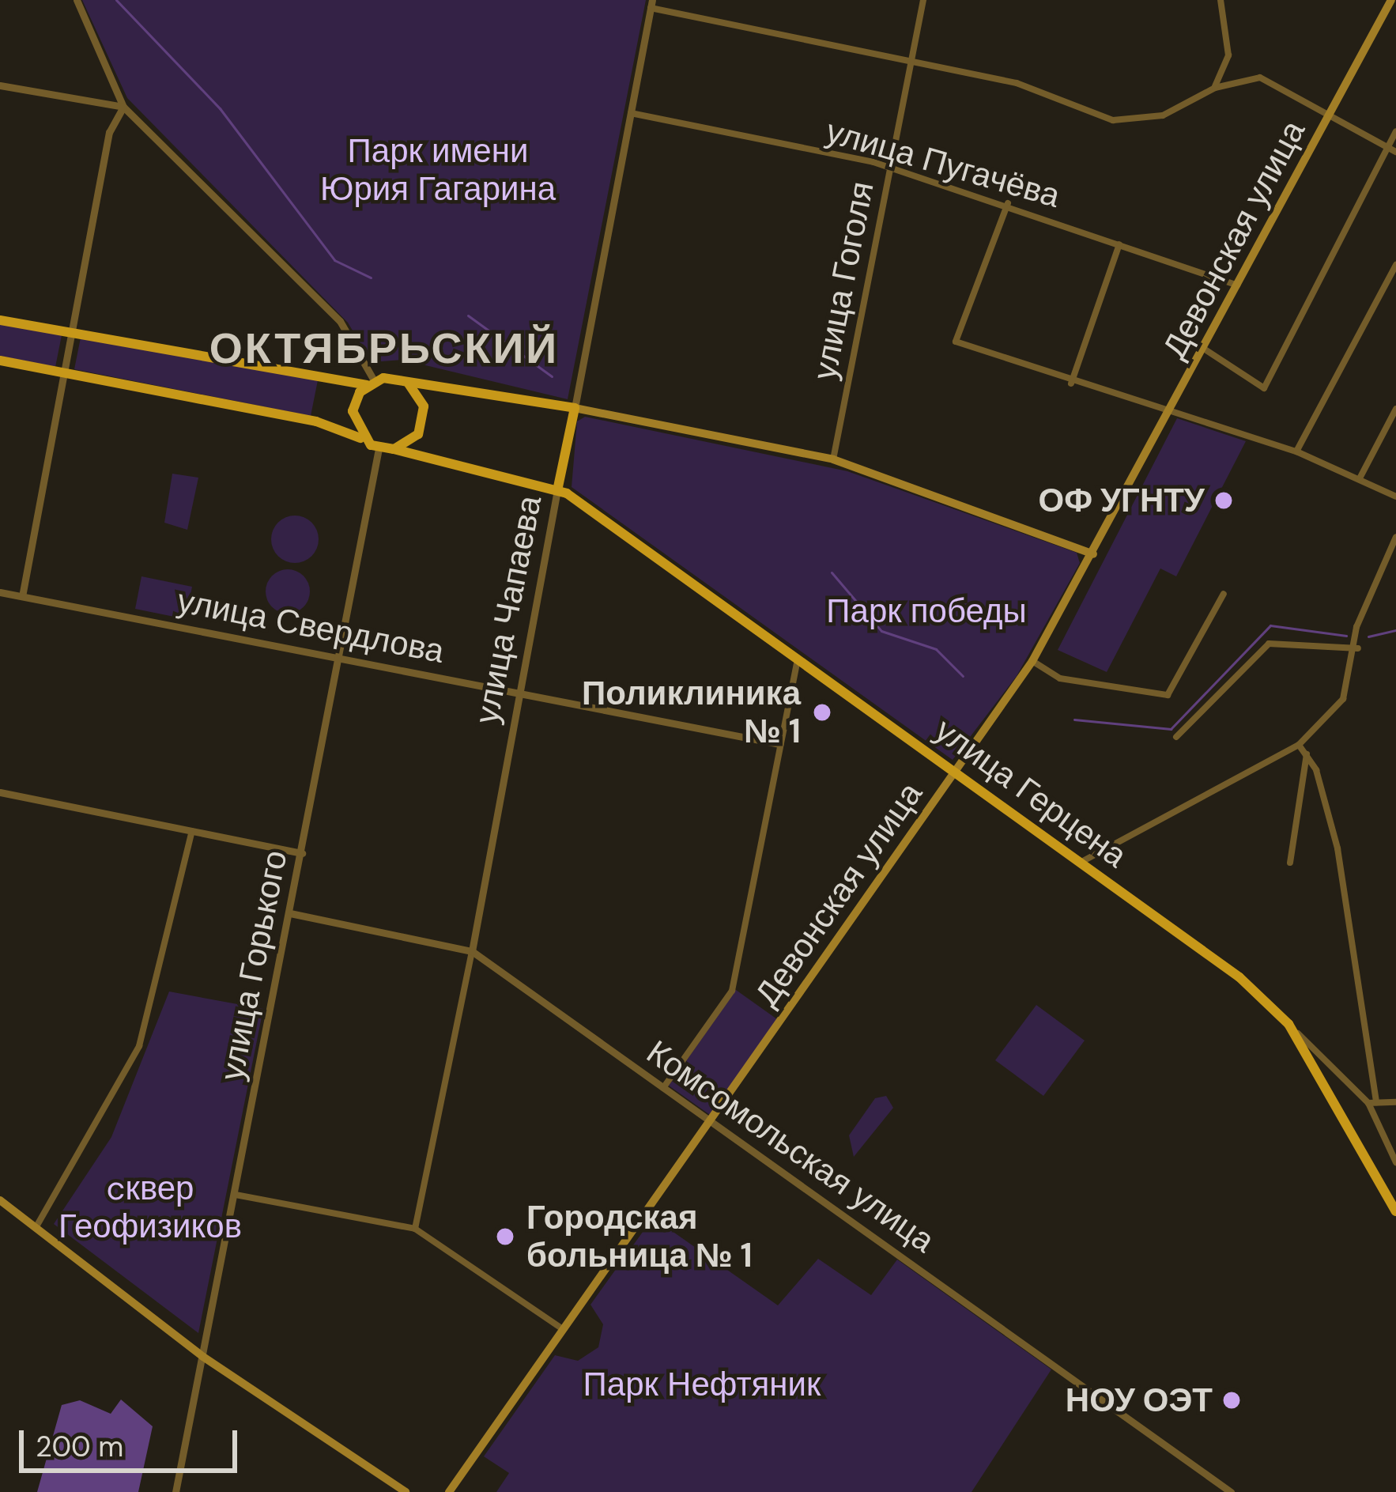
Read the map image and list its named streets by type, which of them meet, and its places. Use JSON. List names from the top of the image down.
{
  "streets": {
    "main road": ["Девонская улица", "улица Чапаева", "улица Герцена"],
    "street": [
      "улица Пугачёва",
      "улица Гоголя",
      "улица Свердлова",
      "улица Горького",
      "Комсомольская улица"
    ]
  },
  "crossings": [
    ["улица Пугачёва", "Девонская улица"],
    ["улица Пугачёва", "улица Гоголя"],
    ["улица Пугачёва", "улица Чапаева"],
    ["Девонская улица", "улица Герцена"],
    ["Девонская улица", "Комсомольская улица"],
    ["улица Чапаева", "улица Свердлова"],
    ["улица Чапаева", "улица Герцена"],
    ["улица Чапаева", "Комсомольская улица"],
    ["улица Свердлова", "улица Горького"],
    ["улица Горького", "Комсомольская улица"]
  ],
  "districts": ["ОКТЯБРЬСКИЙ"],
  "parks": [
    "Парк имени Юрия Гагарина",
    "Парк победы",
    "cквер Геофизиков",
    "Парк Нефтяник"
  ],
  "places": [
    "ОФ УГНТУ",
    "Поликлиника № 1",
    "Городская больница № 1",
    "НОУ ОЭТ"
  ],
  "scale_bar": "200 m"
}
